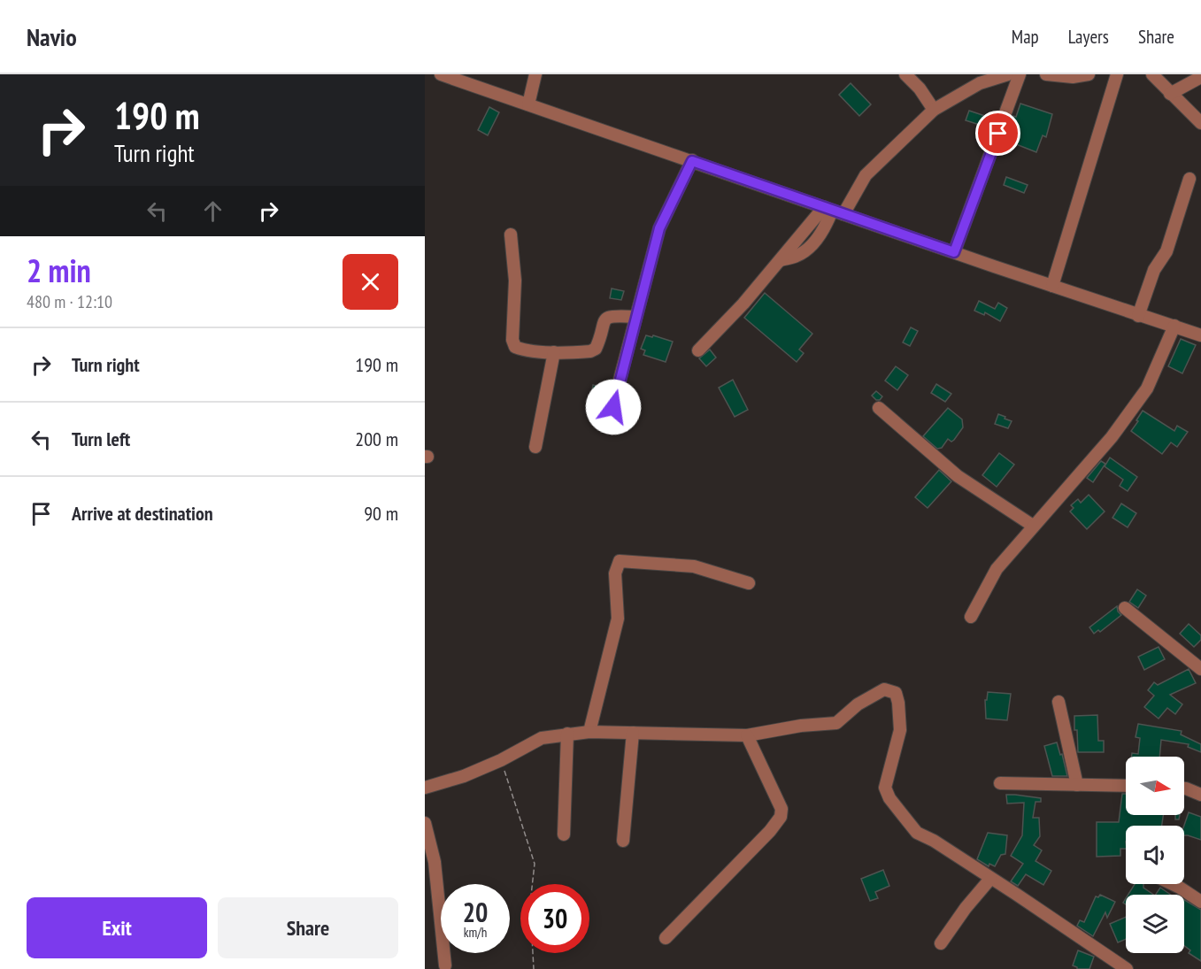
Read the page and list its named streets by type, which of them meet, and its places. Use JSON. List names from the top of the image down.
{
  "north": "right",
  "page": {
    "header": "Navio",
    "nav": ["Map", "Layers", "Share"],
    "turn": ["190 m", "Turn right"],
    "heading": ["2 min", "480 m · 12:10"],
    "list": [
      {
        "name": "Turn right",
        "value": "190 m"
      },
      {
        "name": "Turn left",
        "value": "200 m"
      },
      {
        "name": "Arrive at destination",
        "value": "90 m"
      }
    ],
    "speed": "20 km/h",
    "limit": "30",
    "buttons": ["Exit", "Share"]
  }
}
